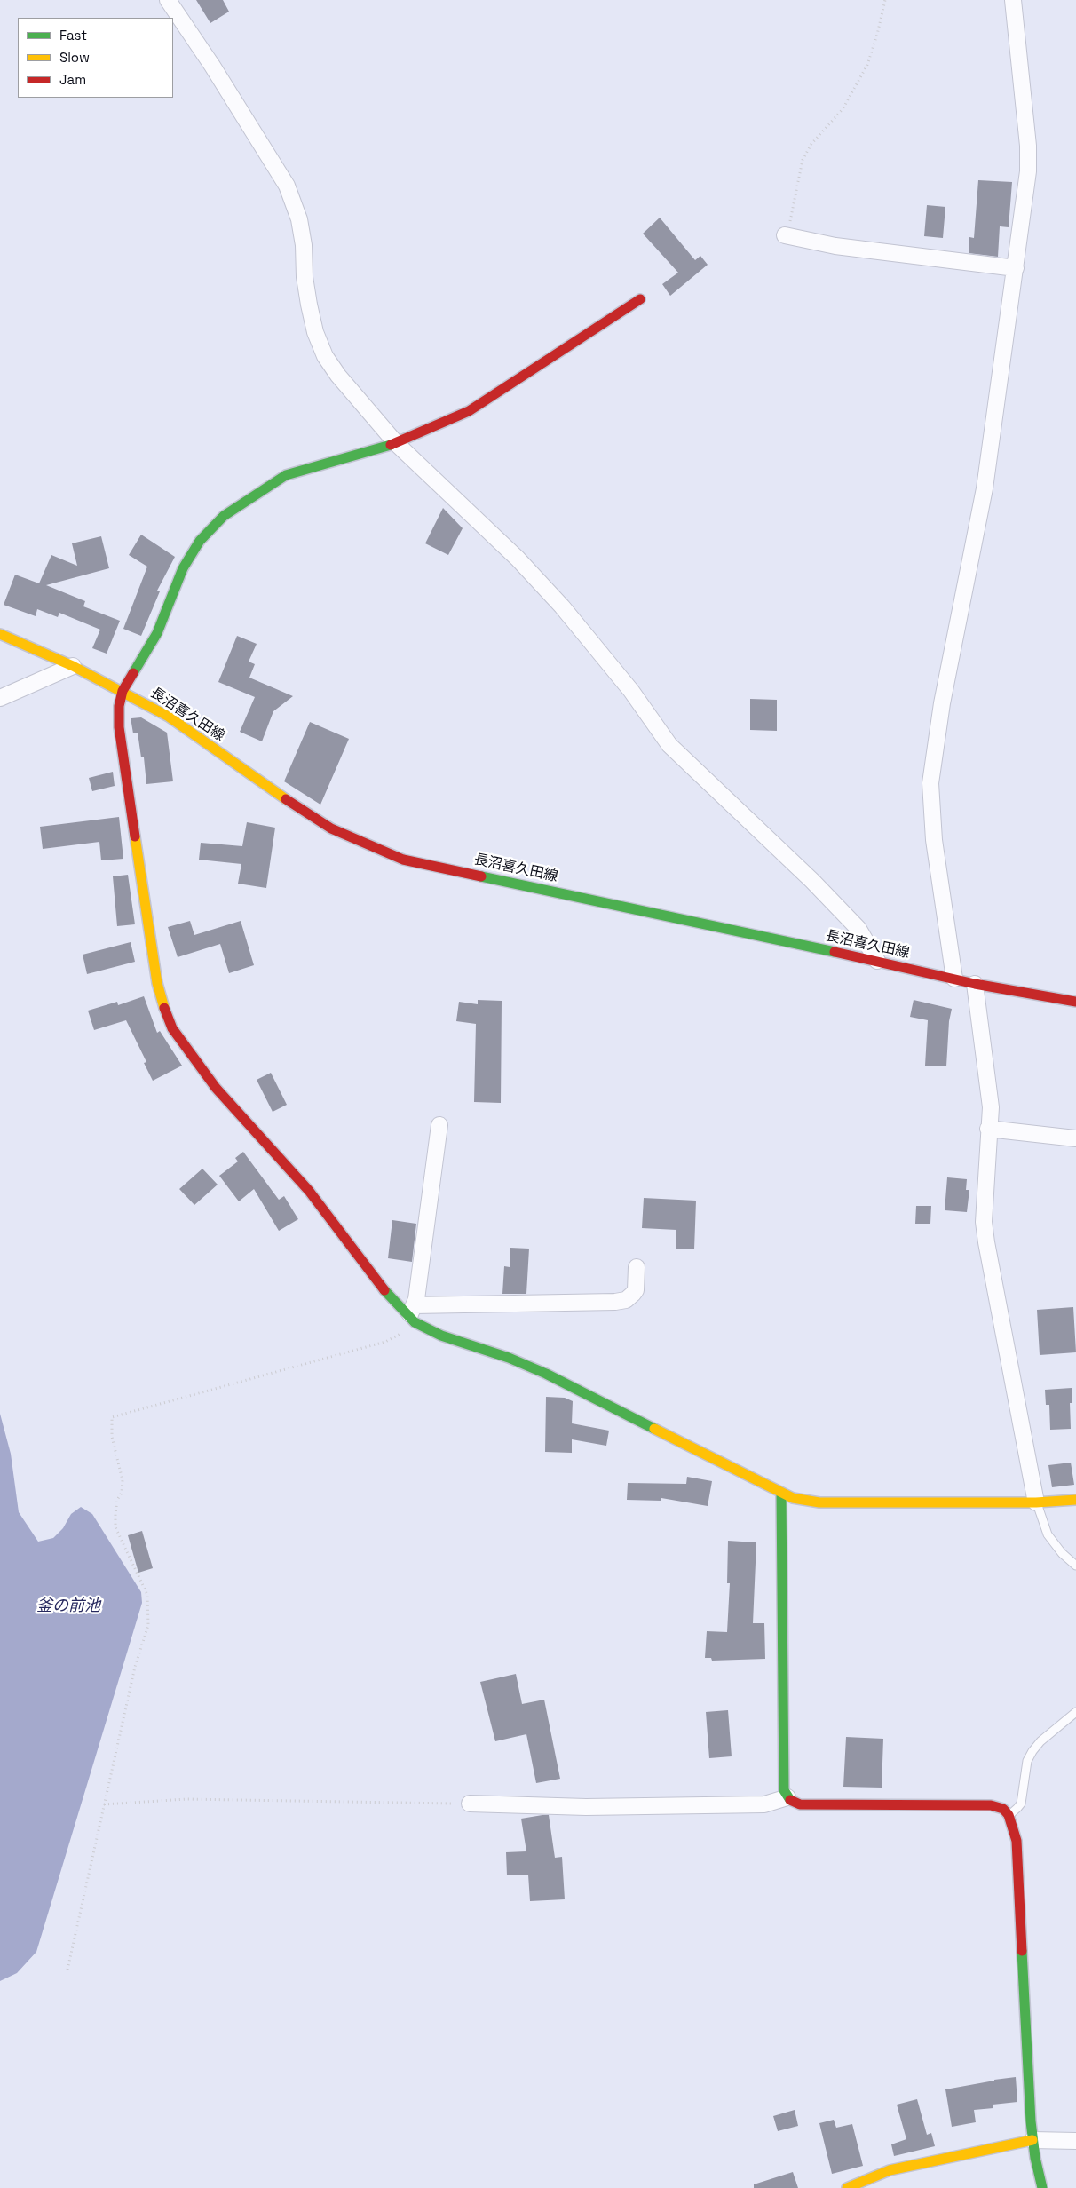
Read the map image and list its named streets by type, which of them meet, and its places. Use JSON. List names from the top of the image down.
{
  "streets": {
    "street": ["長沼喜久田線"]
  },
  "water": ["釜の前池"],
  "legend": ["Fast", "Slow", "Jam"]
}
